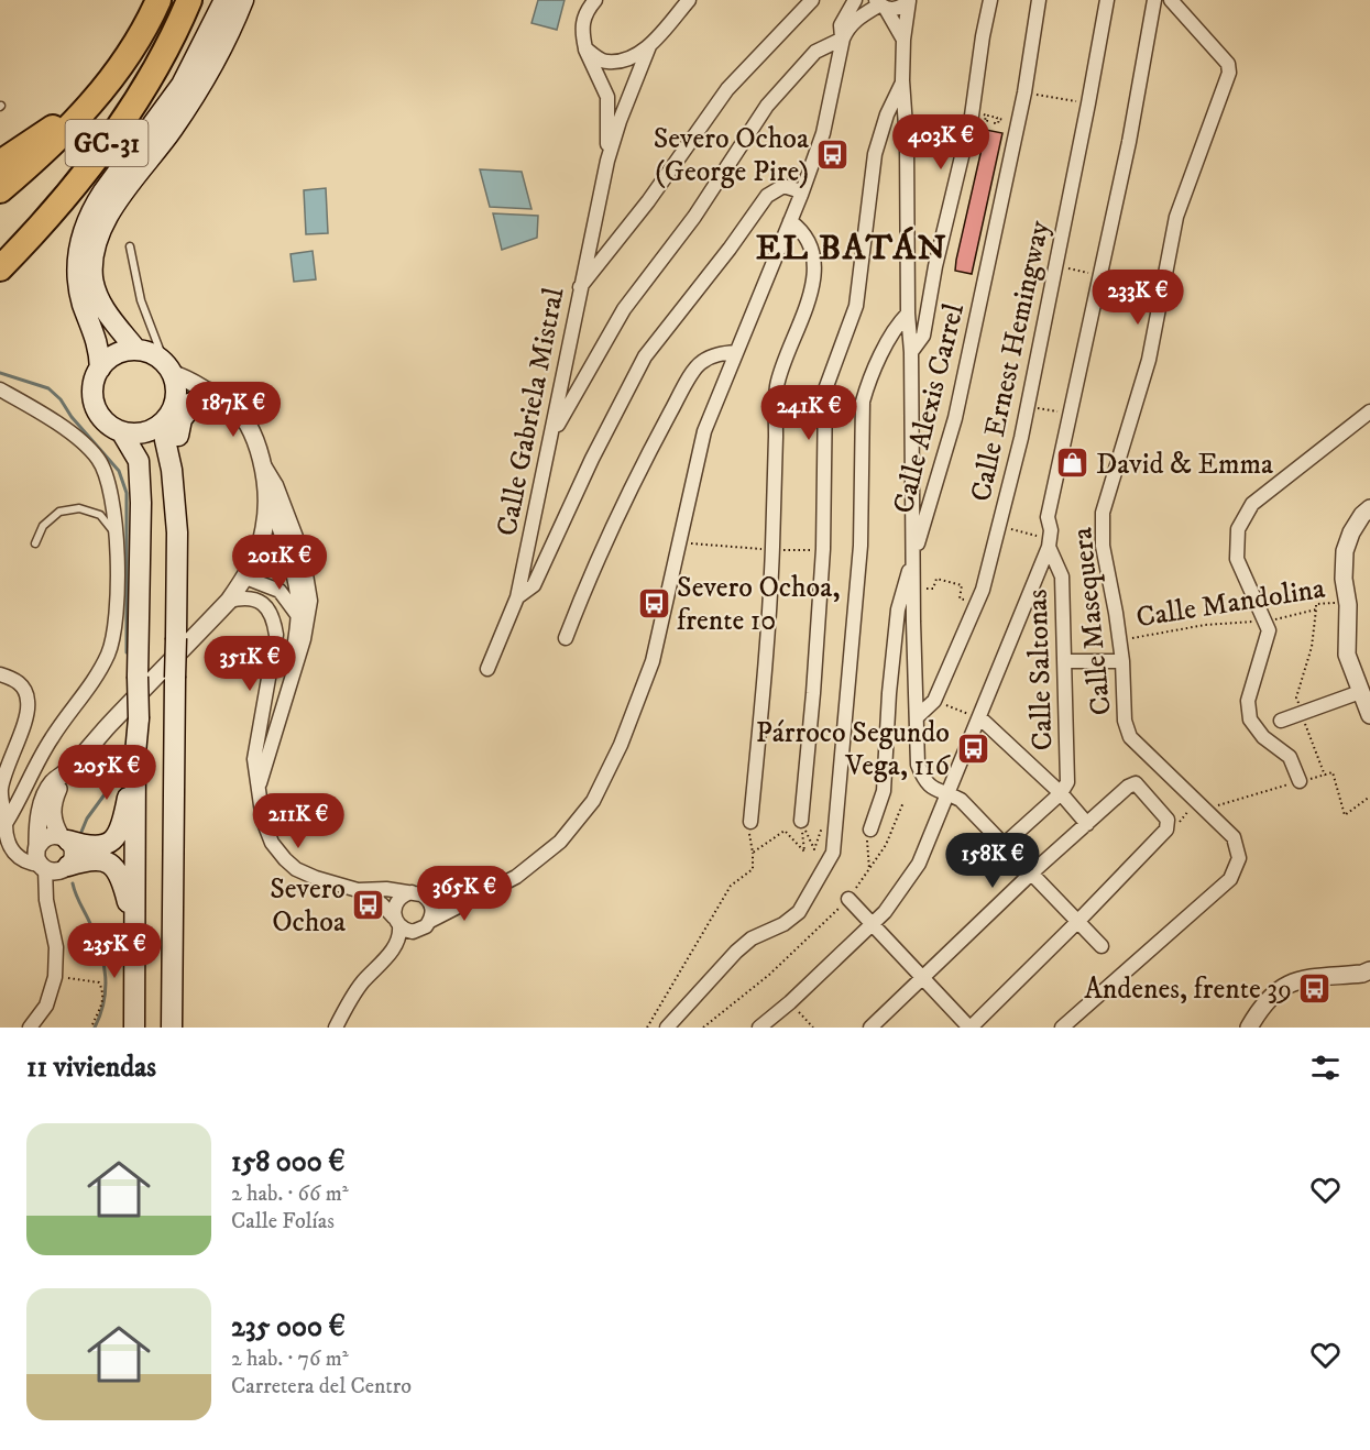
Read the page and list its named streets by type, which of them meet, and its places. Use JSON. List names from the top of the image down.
{
  "streets": {
    "highway": ["GC-31"],
    "street": [
      "Calle Ernest Hemingway",
      "Calle Alexis Carrel",
      "Calle Gabriela Mistral",
      "Calle Masequera",
      "Calle Saltonas"
    ],
    "path": ["Calle Mandolina"]
  },
  "crossings": [
    ["Calle Mandolina", "Calle Masequera"]
  ],
  "districts": ["EL BATÁN"],
  "places": {
    "bus stop": [
      "Severo Ochoa (George Pire)",
      "Severo Ochoa, frente 10",
      "Párroco Segundo Vega, 116",
      "Severo Ochoa",
      "Andenes, frente 39"
    ],
    "shop": ["David & Emma"]
  },
  "page": {
    "price": [
      "403K €",
      "233K €",
      "187K €",
      "241K €",
      "201K €",
      "351K €",
      "205K €",
      "211K €",
      "158K €",
      "365K €",
      "235K €"
    ],
    "heading": "11 viviendas",
    "list": [
      {
        "name": "158 000 €",
        "note": "2 hab. · 66 m² · Calle Folías"
      },
      {
        "name": "235 000 €",
        "note": "2 hab. · 76 m² · Carretera del Centro"
      }
    ]
  }
}
